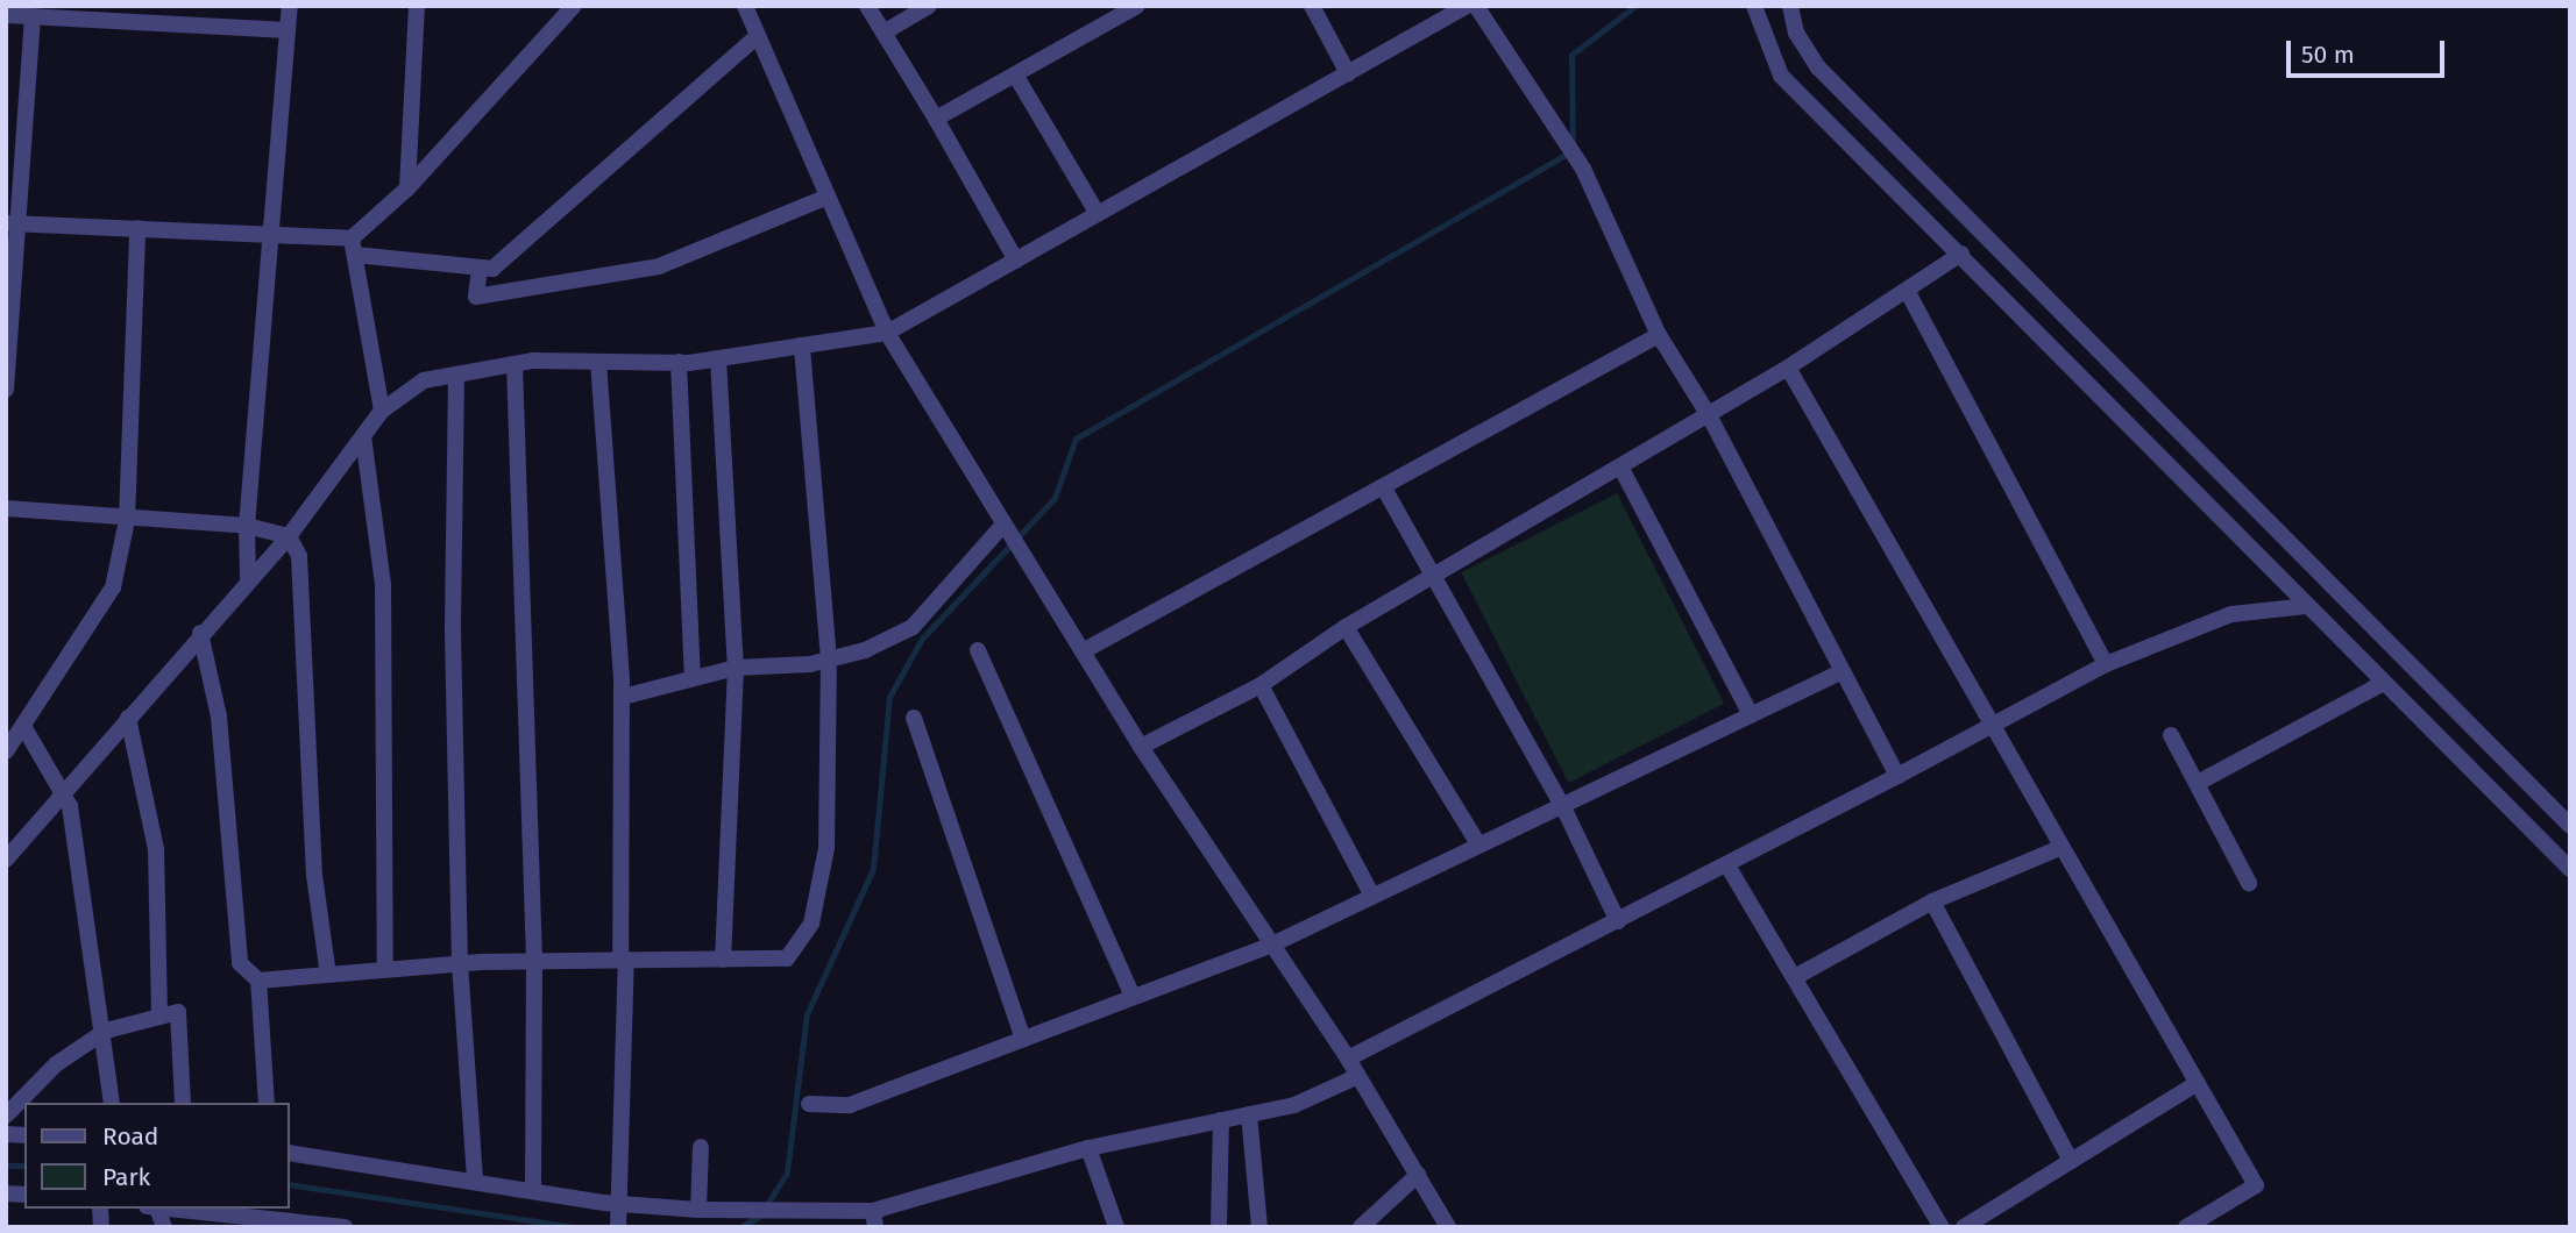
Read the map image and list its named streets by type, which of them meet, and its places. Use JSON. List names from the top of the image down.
{
  "legend": ["Road", "Park"],
  "scale_bar": "50 m"
}
